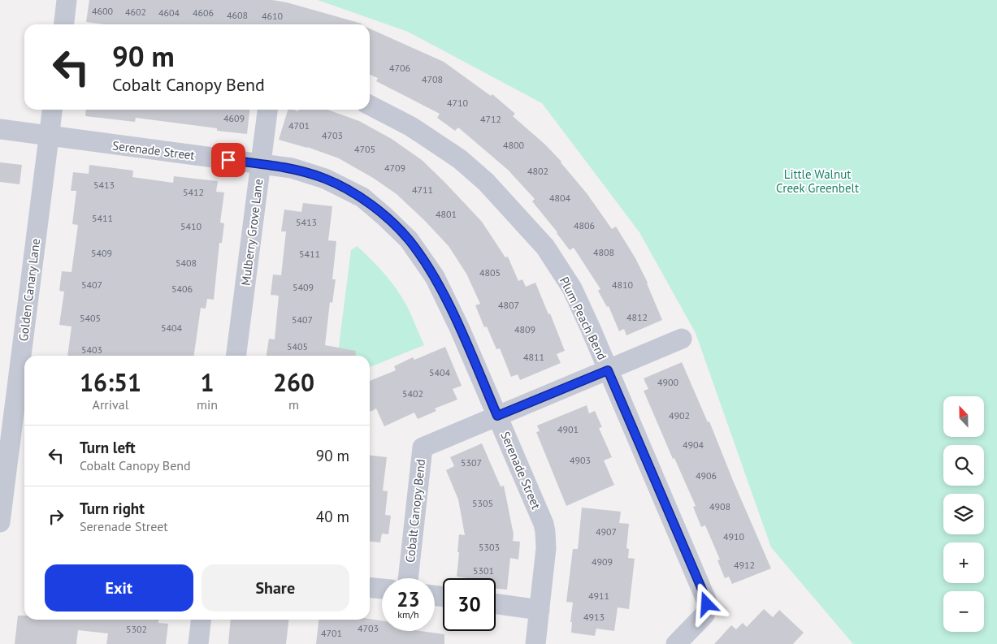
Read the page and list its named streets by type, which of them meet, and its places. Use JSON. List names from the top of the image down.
{
  "streets": {
    "street": [
      "Serenade Street",
      "Mulberry Grove Lane",
      "Golden Canary Lane",
      "Plum Peach Bend",
      "Cobalt Canopy Bend"
    ]
  },
  "crossings": [
    ["Serenade Street", "Mulberry Grove Lane"],
    ["Serenade Street", "Golden Canary Lane"],
    ["Serenade Street", "Cobalt Canopy Bend"],
    ["Plum Peach Bend", "Cobalt Canopy Bend"]
  ],
  "parks": ["Little Walnut Creek Greenbelt"],
  "house_numbers": [
    "4600",
    "4602",
    "4604",
    "4606",
    "4608",
    "4610",
    "4706",
    "4708",
    "4710",
    "4609",
    "4712",
    "4701",
    "4703",
    "4800",
    "4705",
    "4709",
    "4802",
    "5413",
    "4711",
    "5412",
    "4804",
    "4801",
    "5411",
    "5413",
    "4806",
    "5410",
    "4808",
    "5409",
    "5411",
    "5408",
    "4805",
    "5407",
    "4810",
    "5409",
    "5406",
    "4807",
    "4812",
    "5405",
    "5407",
    "5404",
    "4809",
    "5405",
    "5403",
    "4811",
    "5404",
    "4900",
    "5402",
    "4902",
    "4901",
    "4904",
    "4903",
    "5307",
    "4906",
    "5305",
    "4908",
    "4907",
    "4910",
    "5303",
    "4909",
    "4912",
    "5301",
    "4911",
    "4913",
    "4703",
    "5302",
    "4701"
  ],
  "north": "top",
  "page": {
    "turn": ["90 m", "Cobalt Canopy Bend"],
    "eta": [
      "16:51",
      "Arrival",
      "1",
      "min",
      "260",
      "m"
    ],
    "map_buttons": ["+", "−"],
    "list": [
      {
        "name": "Turn left",
        "note": "Cobalt Canopy Bend",
        "value": "90 m"
      },
      {
        "name": "Turn right",
        "note": "Serenade Street",
        "value": "40 m"
      }
    ],
    "buttons": ["Exit", "Share"],
    "speed": "23 km/h",
    "limit": "30"
  }
}
